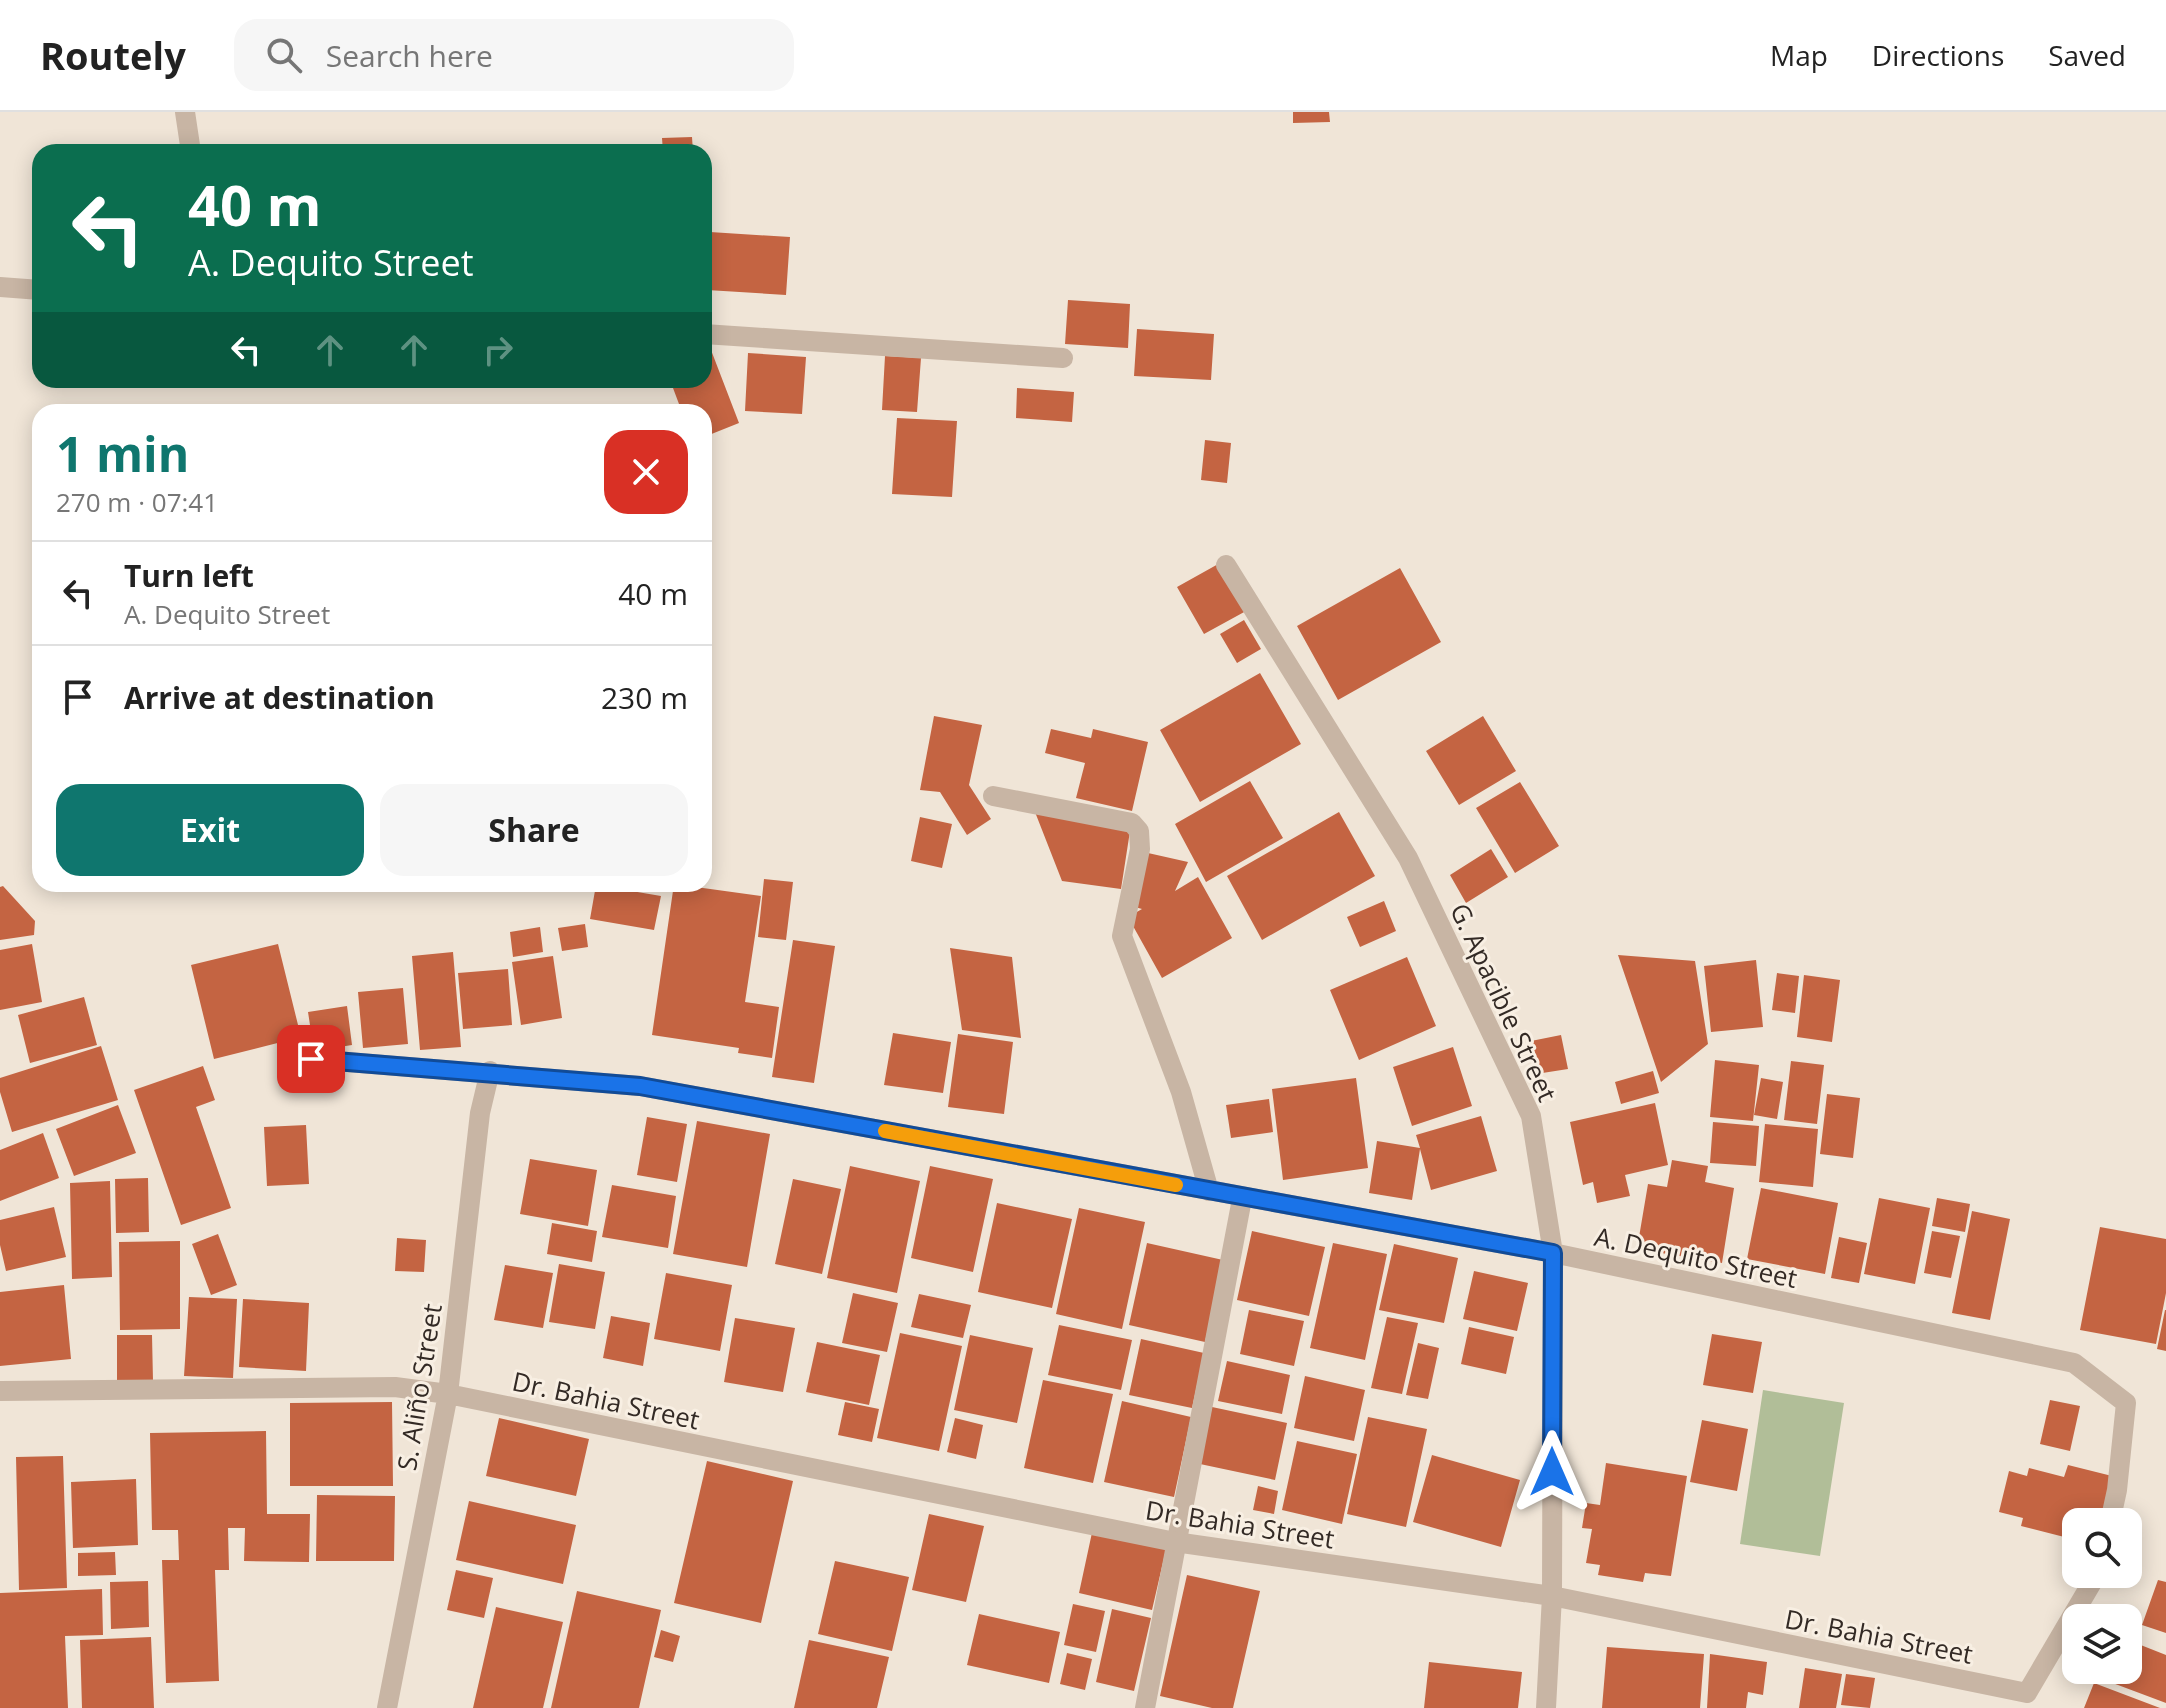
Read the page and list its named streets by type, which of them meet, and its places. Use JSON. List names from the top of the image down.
{
  "streets": {
    "street": [
      "G. Apacible Street",
      "A. Dequito Street",
      "S. Aliño Street",
      "Dr. Bahia Street"
    ]
  },
  "crossings": [
    ["G. Apacible Street", "A. Dequito Street"],
    ["G. Apacible Street", "Dr. Bahia Street"],
    ["A. Dequito Street", "S. Aliño Street"],
    ["S. Aliño Street", "Dr. Bahia Street"]
  ],
  "page": {
    "header": "Routely",
    "search": "Search here",
    "nav": ["Map", "Directions", "Saved"],
    "turn": ["40 m", "A. Dequito Street"],
    "heading": ["1 min", "270 m · 07:41"],
    "list": [
      {
        "name": "Turn left",
        "note": "A. Dequito Street",
        "value": "40 m"
      },
      {
        "name": "Arrive at destination",
        "value": "230 m"
      }
    ],
    "buttons": ["Exit", "Share"]
  }
}
